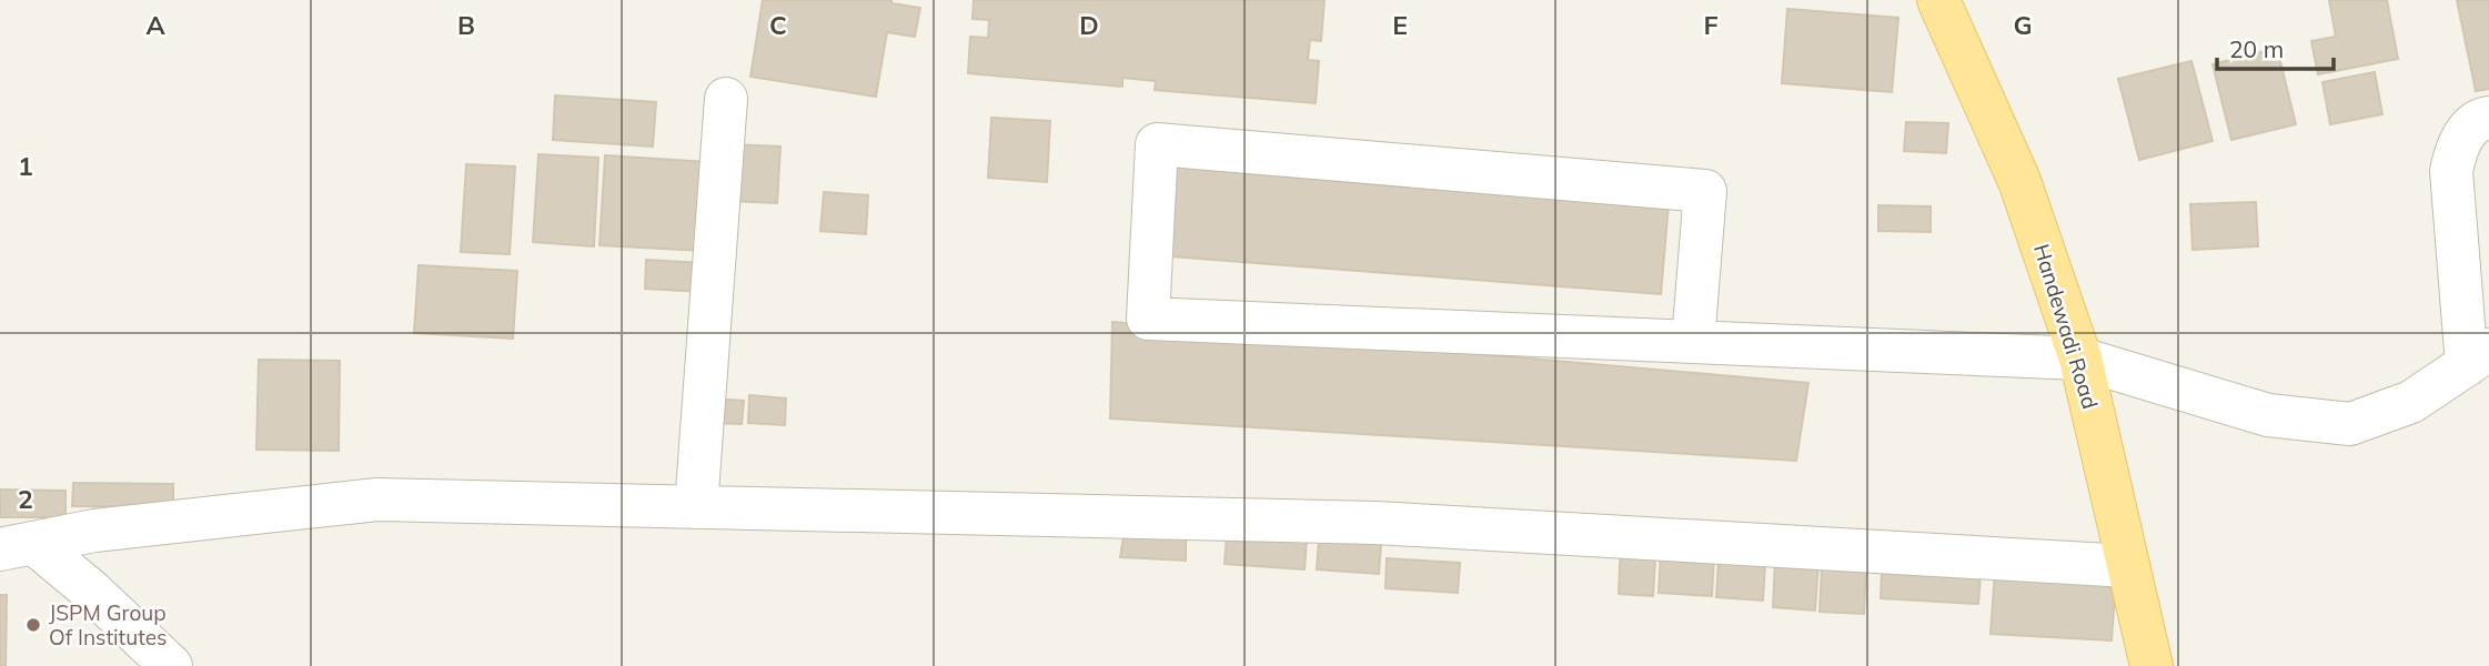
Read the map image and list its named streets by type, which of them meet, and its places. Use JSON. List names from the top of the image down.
{
  "streets": {
    "main road": ["Handewadi Road"]
  },
  "places": ["JSPM Group Of Institutes"],
  "scale_bar": "20 m",
  "grid": {
    "columns": [
      "A",
      "B",
      "C",
      "D",
      "E",
      "F",
      "G"
    ],
    "rows": ["1", "2"]
  }
}
